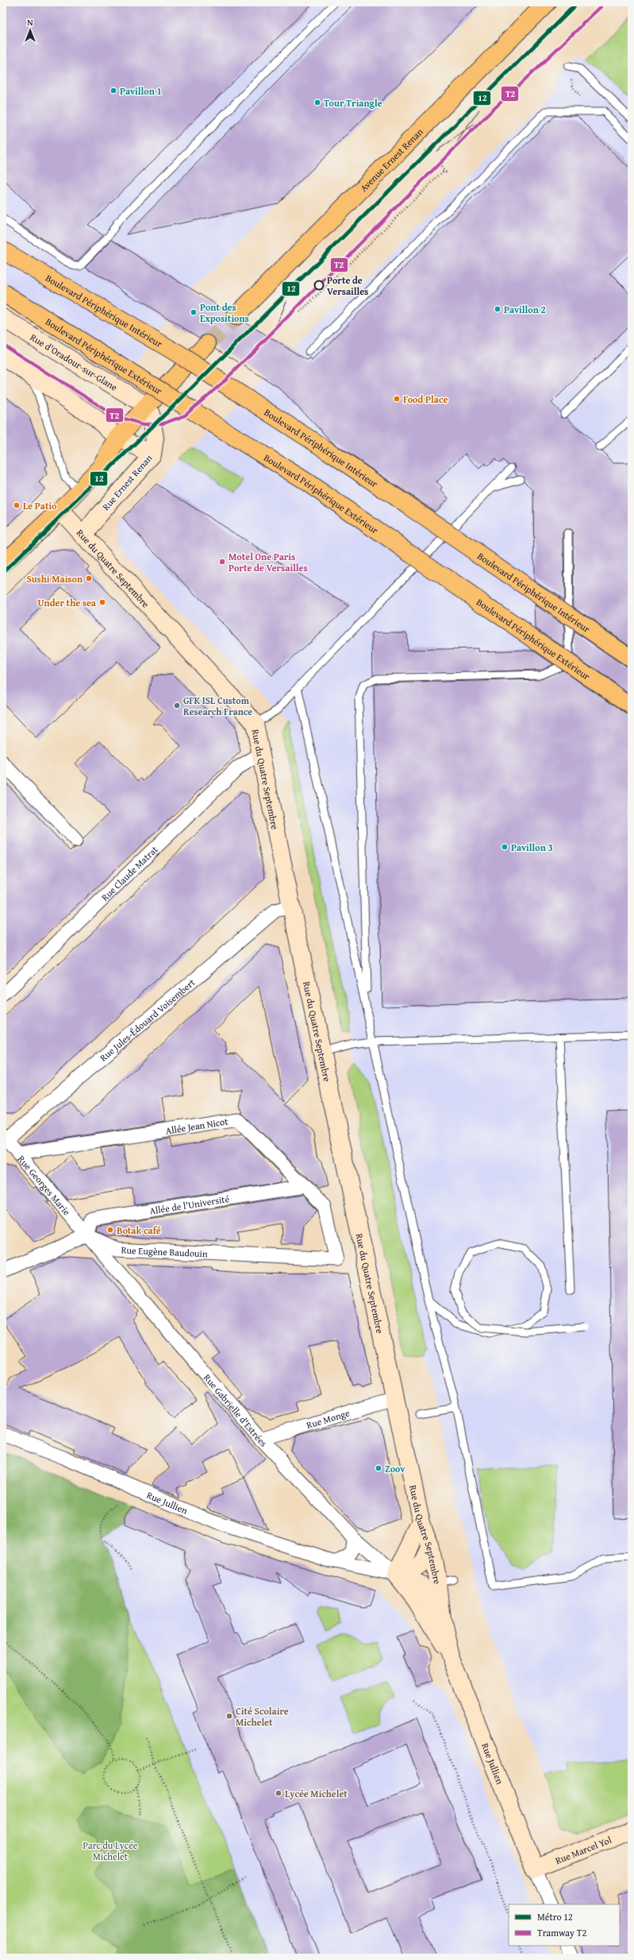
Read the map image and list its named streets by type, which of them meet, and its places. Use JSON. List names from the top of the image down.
{
  "streets": {
    "main road": ["Avenue Ernest Renan", "Boulevard Périphérique Intérieur", "Boulevard Périphérique Extérieur"],
    "street": [
      "Rue d'Oradour-sur-Glane",
      "Rue Ernest Renan",
      "Rue du Quatre Septembre",
      "Rue Claude Matrat",
      "Rue Jules-Édouard Voisembert",
      "Allée Jean Nicot",
      "Rue Georges Marie",
      "Allée de l'Université",
      "Rue Eugène Baudouin",
      "Rue Gabrielle d'Estrées",
      "Rue Monge",
      "Rue Jullien",
      "Rue Marcel Yol"
    ]
  },
  "crossings": [
    ["Rue d'Oradour-sur-Glane", "Rue Ernest Renan"],
    ["Rue Ernest Renan", "Rue du Quatre Septembre"],
    ["Rue du Quatre Septembre", "Rue Claude Matrat"],
    ["Rue du Quatre Septembre", "Rue Jules-Édouard Voisembert"],
    ["Rue du Quatre Septembre", "Rue Monge"],
    ["Rue du Quatre Septembre", "Rue Jullien"],
    ["Rue Jules-Édouard Voisembert", "Rue Georges Marie"],
    ["Allée Jean Nicot", "Rue Georges Marie"],
    ["Allée Jean Nicot", "Allée de l'Université"],
    ["Allée Jean Nicot", "Rue Eugène Baudouin"],
    ["Rue Georges Marie", "Allée de l'Université"],
    ["Rue Georges Marie", "Rue Eugène Baudouin"],
    ["Rue Georges Marie", "Rue Gabrielle d'Estrées"],
    ["Allée de l'Université", "Rue Eugène Baudouin"],
    ["Allée de l'Université", "Rue Gabrielle d'Estrées"],
    ["Rue Eugène Baudouin", "Rue Gabrielle d'Estrées"],
    ["Rue Gabrielle d'Estrées", "Rue Monge"],
    ["Rue Gabrielle d'Estrées", "Rue Jullien"],
    ["Rue Jullien", "Rue Marcel Yol"]
  ],
  "parks": ["Parc du Lycée Michelet"],
  "places": [
    "Pavillon 1",
    "Tour Triangle",
    "Porte de Versailles",
    "Pavillon 2",
    "Pont des Expositions",
    "Food Place",
    "Le Patio",
    "Motel One Paris Porte de Versailles",
    "Sushi Maison",
    "Under the sea",
    "GFK ISL Custom Research France",
    "Pavillon 3",
    "Botak café",
    "Zoov",
    "Cité Scolaire Michelet",
    "Lycée Michelet"
  ],
  "lines": ["metro line 12", "tram line T2"],
  "legend": ["Métro 12", "Tramway T2"],
  "north": "top"
}
